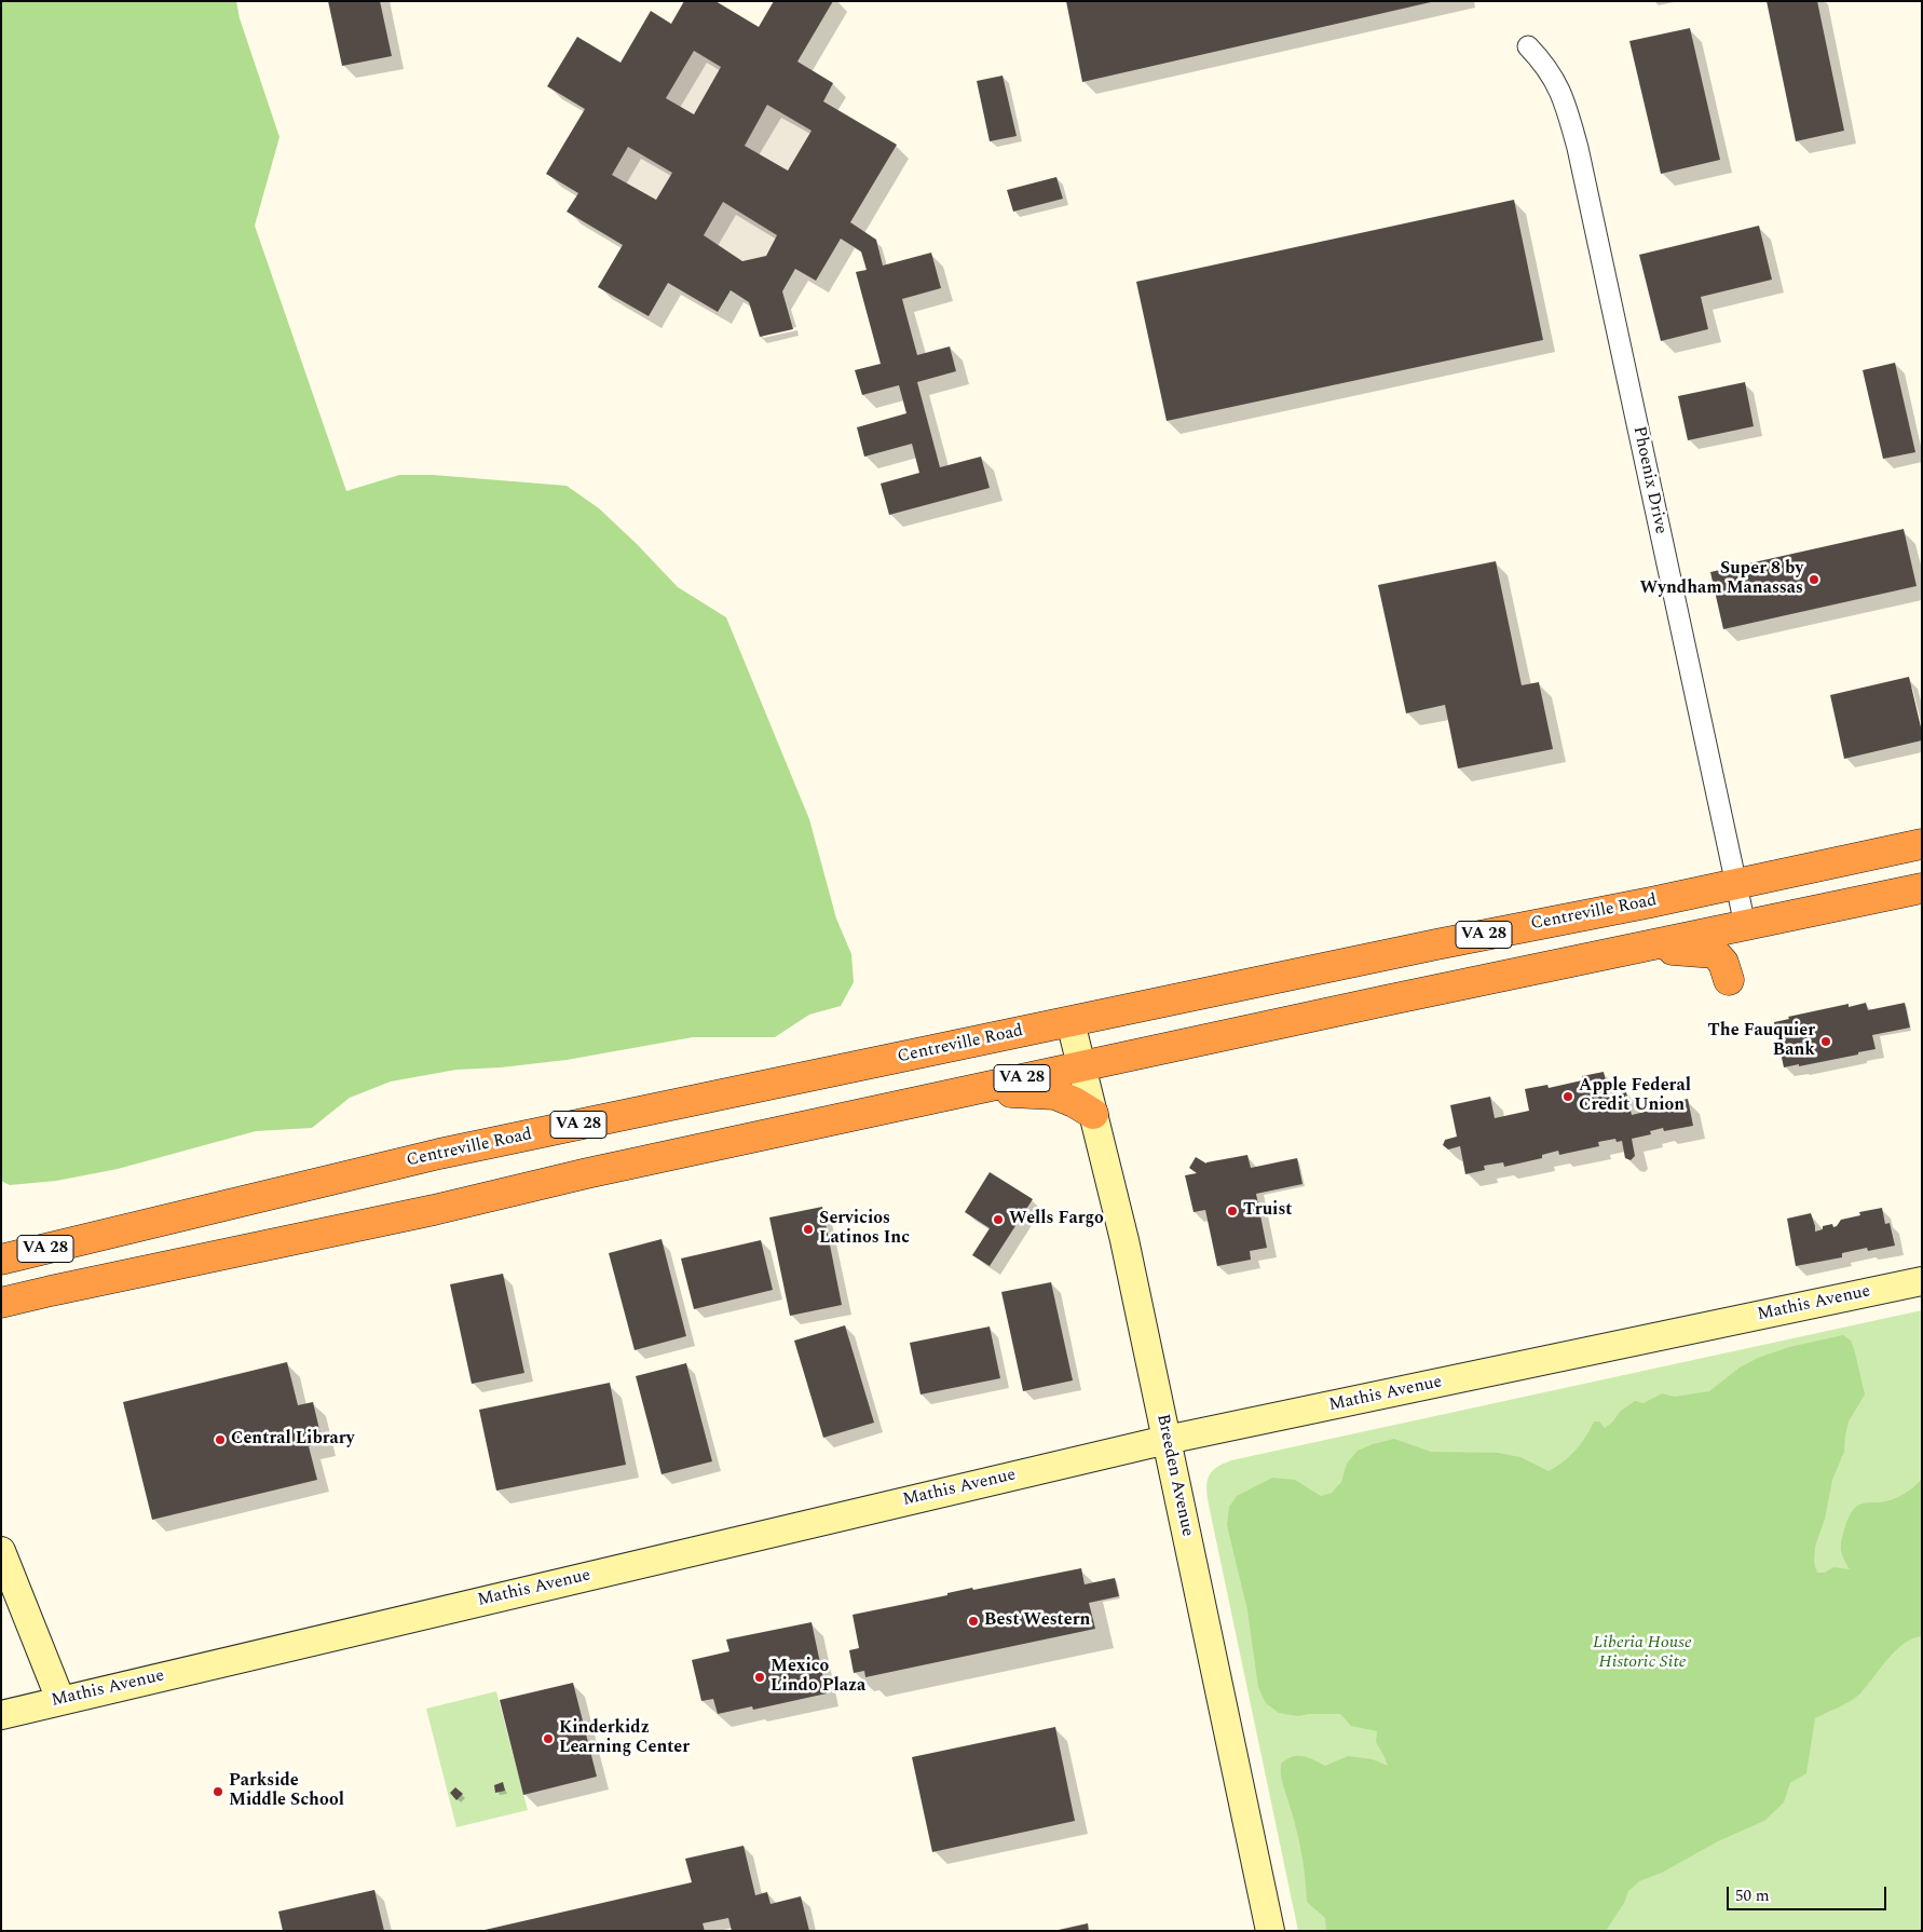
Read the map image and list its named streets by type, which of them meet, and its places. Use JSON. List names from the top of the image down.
{
  "streets": {
    "highway": ["Centreville Road", "VA 28"],
    "street": ["Phoenix Drive", "Mathis Avenue", "Breeden Avenue"]
  },
  "crossings": [
    ["Phoenix Drive", "Centreville Road"],
    ["Phoenix Drive", "VA 28"],
    ["Centreville Road", "Breeden Avenue"],
    ["VA 28", "Breeden Avenue"],
    ["Mathis Avenue", "Breeden Avenue"]
  ],
  "parks": ["Liberia House Historic Site"],
  "places": [
    "Super 8 by Wyndham Manassas",
    "The Fauquier Bank",
    "Apple Federal Credit Union",
    "Truist",
    "Wells Fargo",
    "Servicios Latinos Inc",
    "Central Library",
    "Best Western",
    "Mexico Lindo Plaza",
    "Kinderkidz Learning Center",
    "Parkside Middle School"
  ],
  "scale_bar": "50 m"
}
